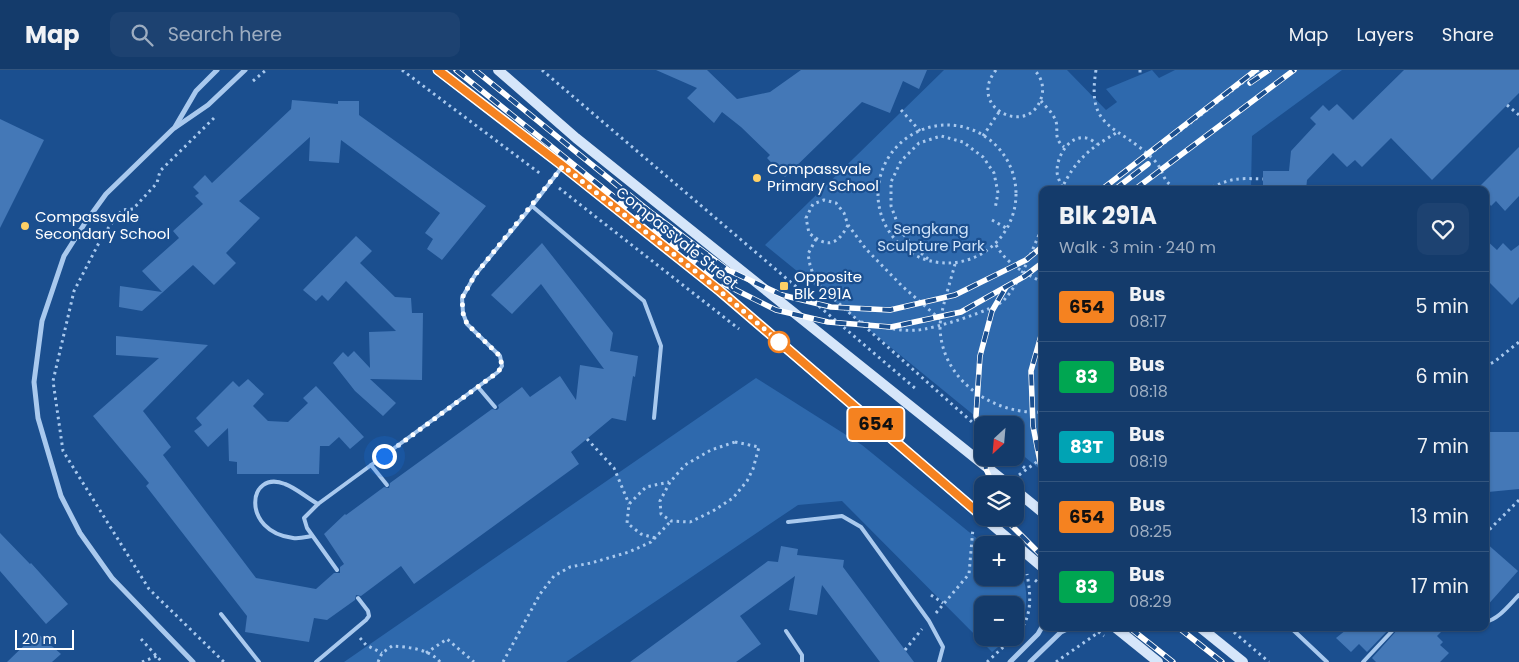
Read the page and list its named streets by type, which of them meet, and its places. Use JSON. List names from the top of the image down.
{
  "streets": {
    "street": ["Compassvale Street"]
  },
  "parks": ["Sengkang Sculpture Park"],
  "places": {
    "other": ["Compassvale Primary School", "Compassvale Secondary School"],
    "transit": ["Opposite Blk 291A"]
  },
  "lines": ["bus line 654"],
  "scale_bar": "20 m",
  "north": "bottom left",
  "page": {
    "header": "Map",
    "search": "Search here",
    "nav": ["Map", "Layers", "Share"],
    "on_map": "654",
    "heading": ["Blk 291A", "Walk · 3 min · 240 m"],
    "list": [
      {
        "mark": "654",
        "name": "Bus",
        "note": "08:17",
        "value": "5 min"
      },
      {
        "mark": "83",
        "name": "Bus",
        "note": "08:18",
        "value": "6 min"
      },
      {
        "mark": "83T",
        "name": "Bus",
        "note": "08:19",
        "value": "7 min"
      },
      {
        "mark": "654",
        "name": "Bus",
        "note": "08:25",
        "value": "13 min"
      },
      {
        "mark": "83",
        "name": "Bus",
        "note": "08:29",
        "value": "17 min"
      }
    ],
    "map_buttons": ["+", "−"],
    "scale": "20 m"
  }
}
